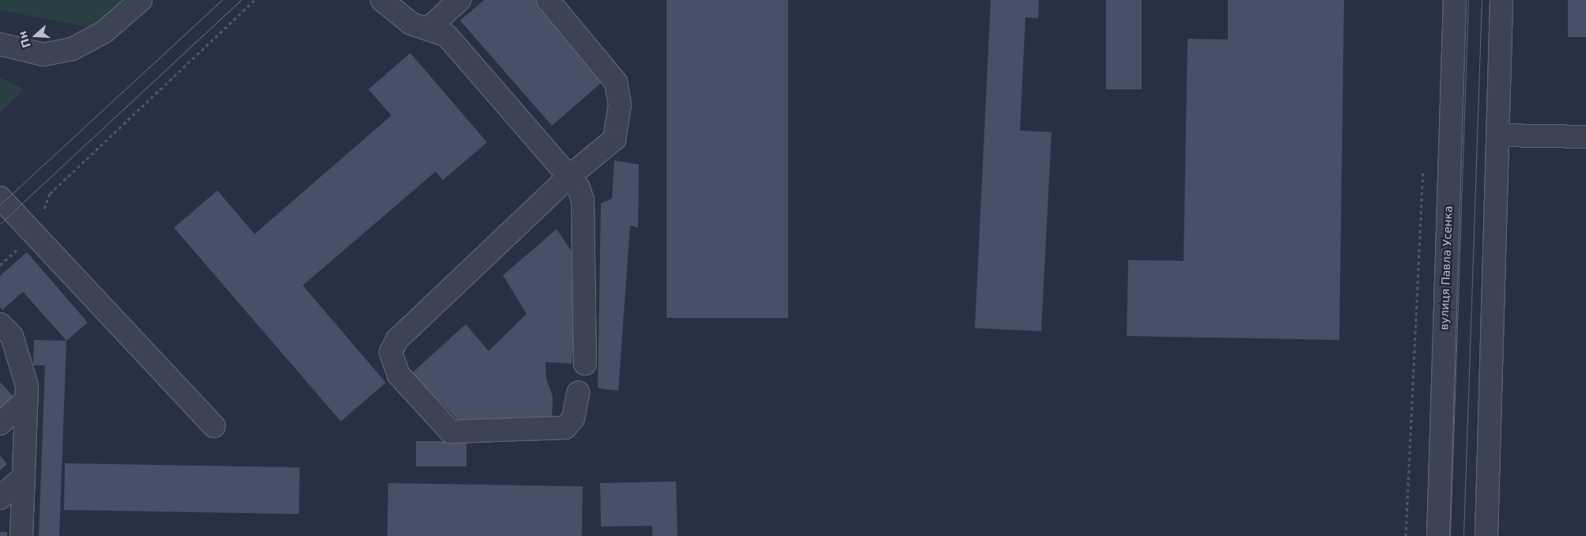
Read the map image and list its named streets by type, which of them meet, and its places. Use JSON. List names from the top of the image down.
{
  "streets": {
    "street": ["вулиця Павла Усенка"]
  },
  "north": "left"
}
